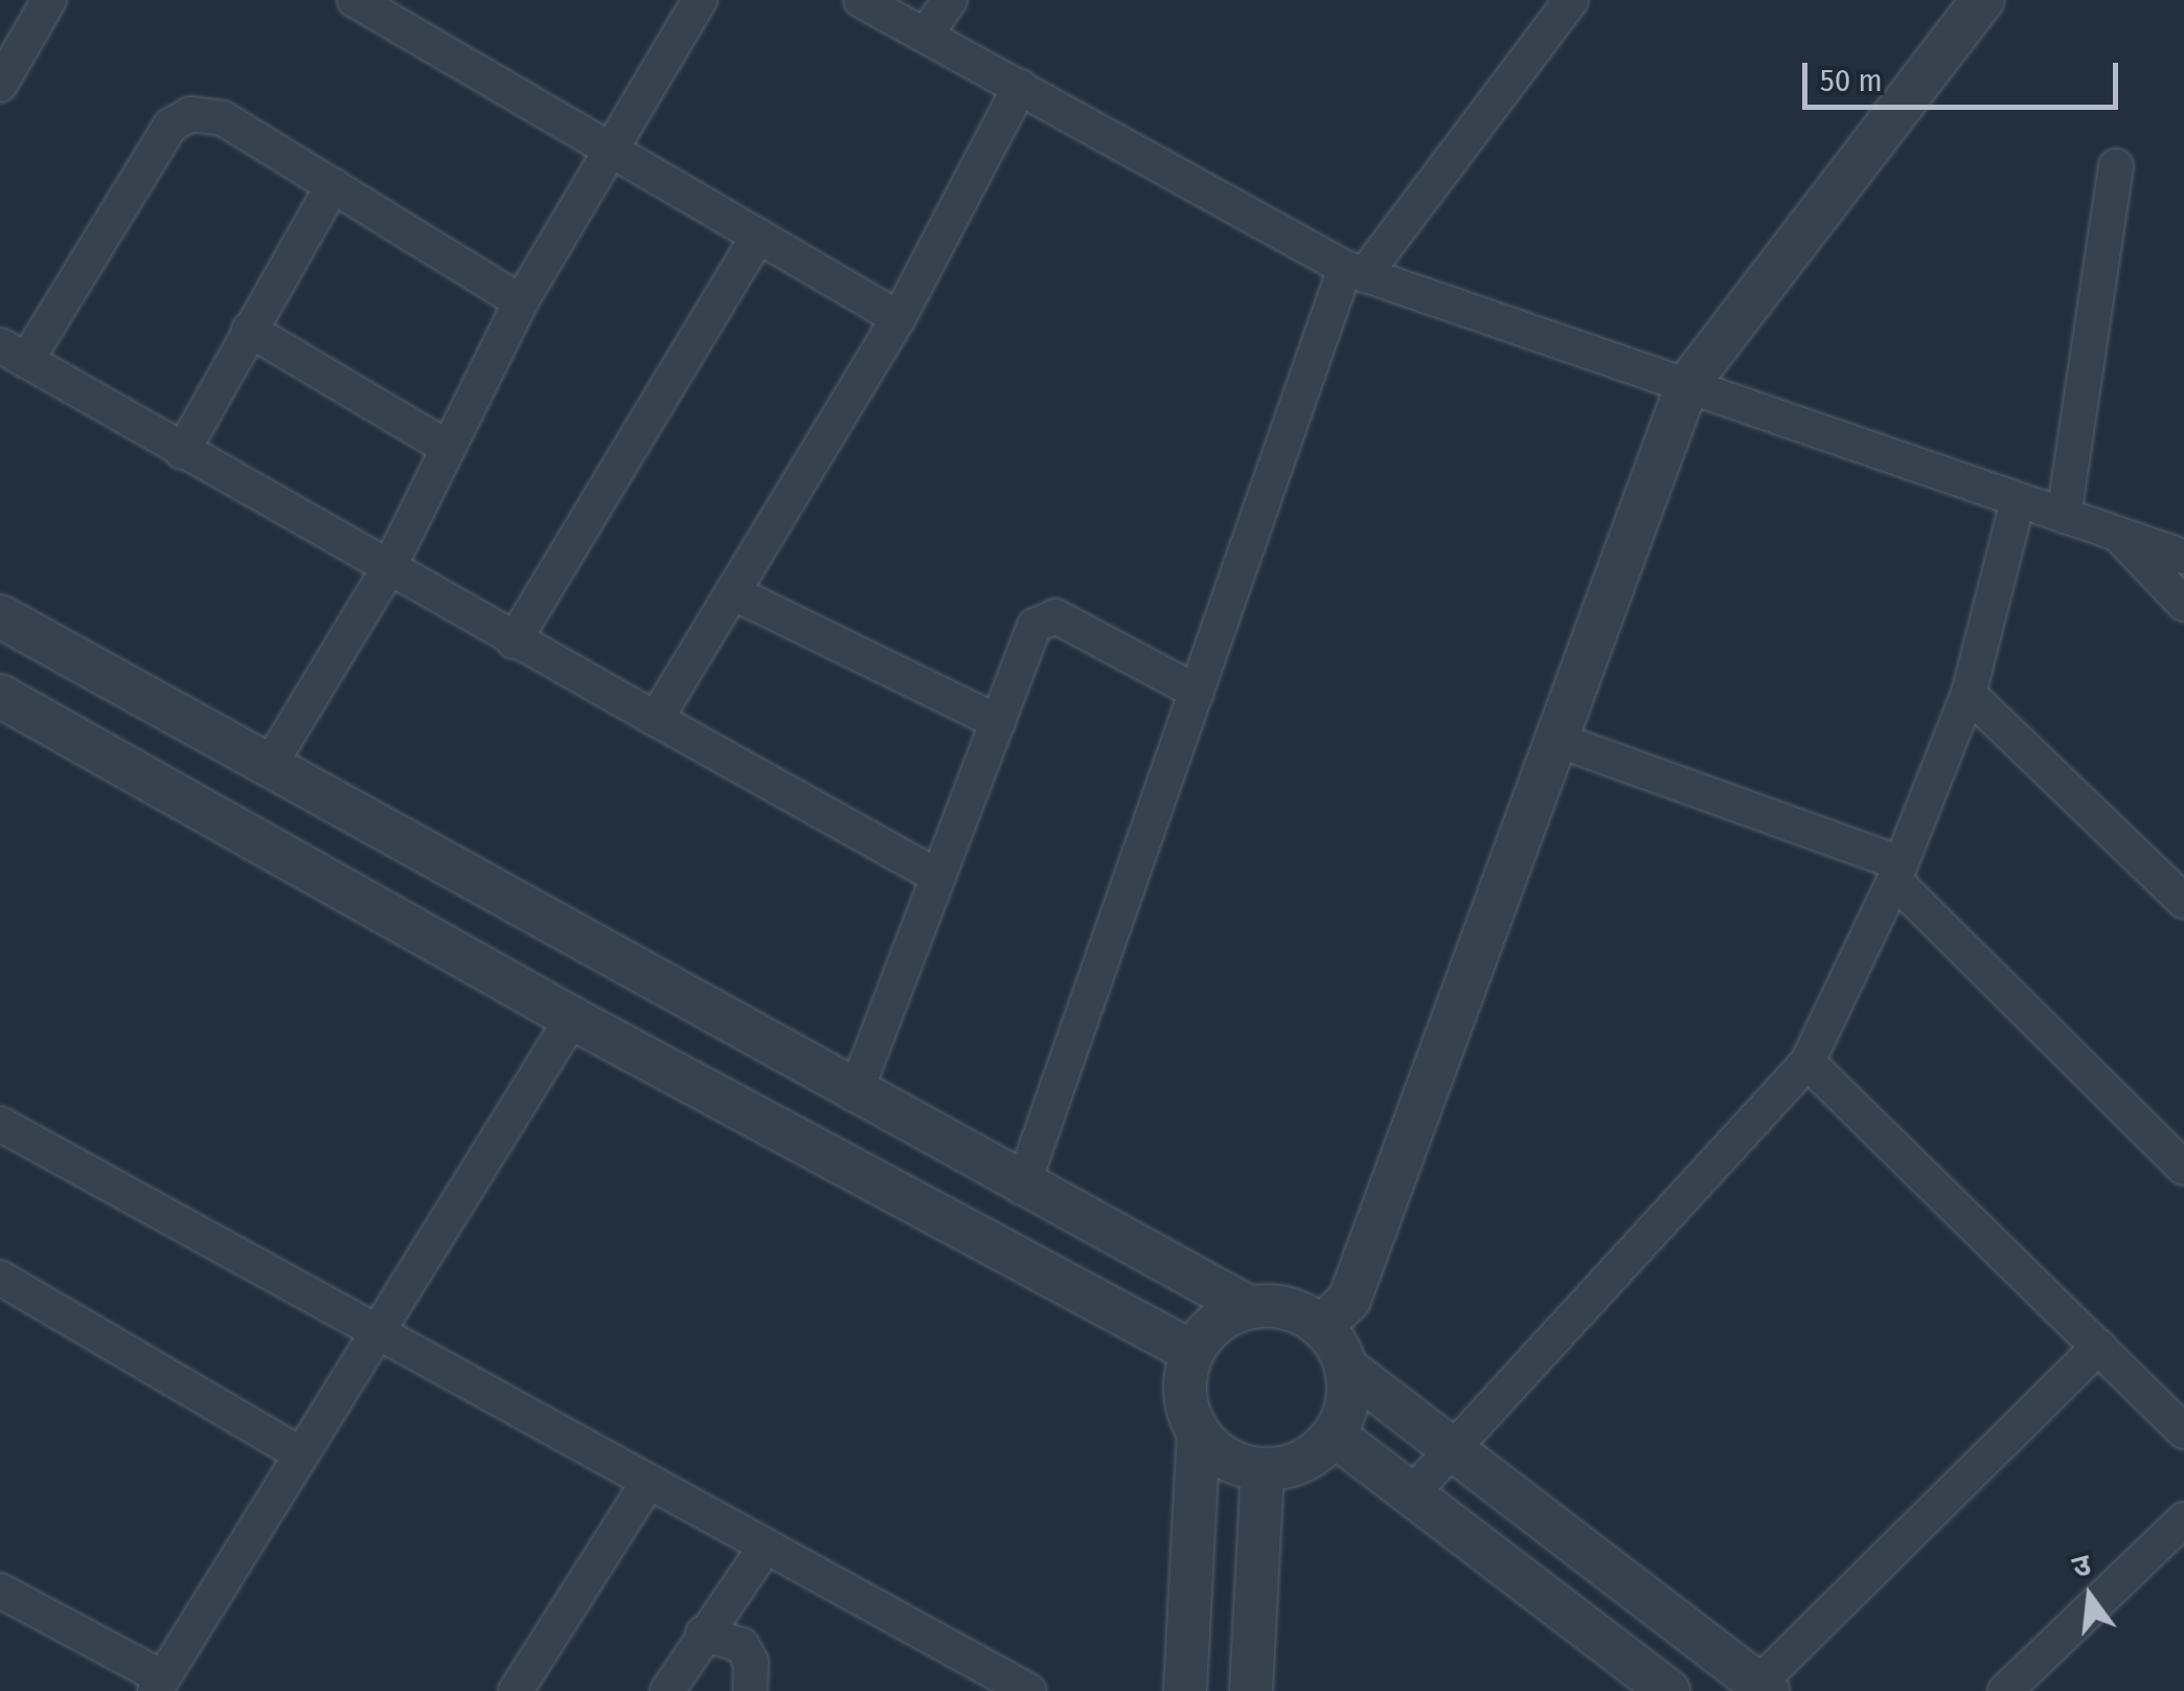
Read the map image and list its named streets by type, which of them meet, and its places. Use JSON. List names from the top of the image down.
{
  "scale_bar": "50 m",
  "north": "top"
}
